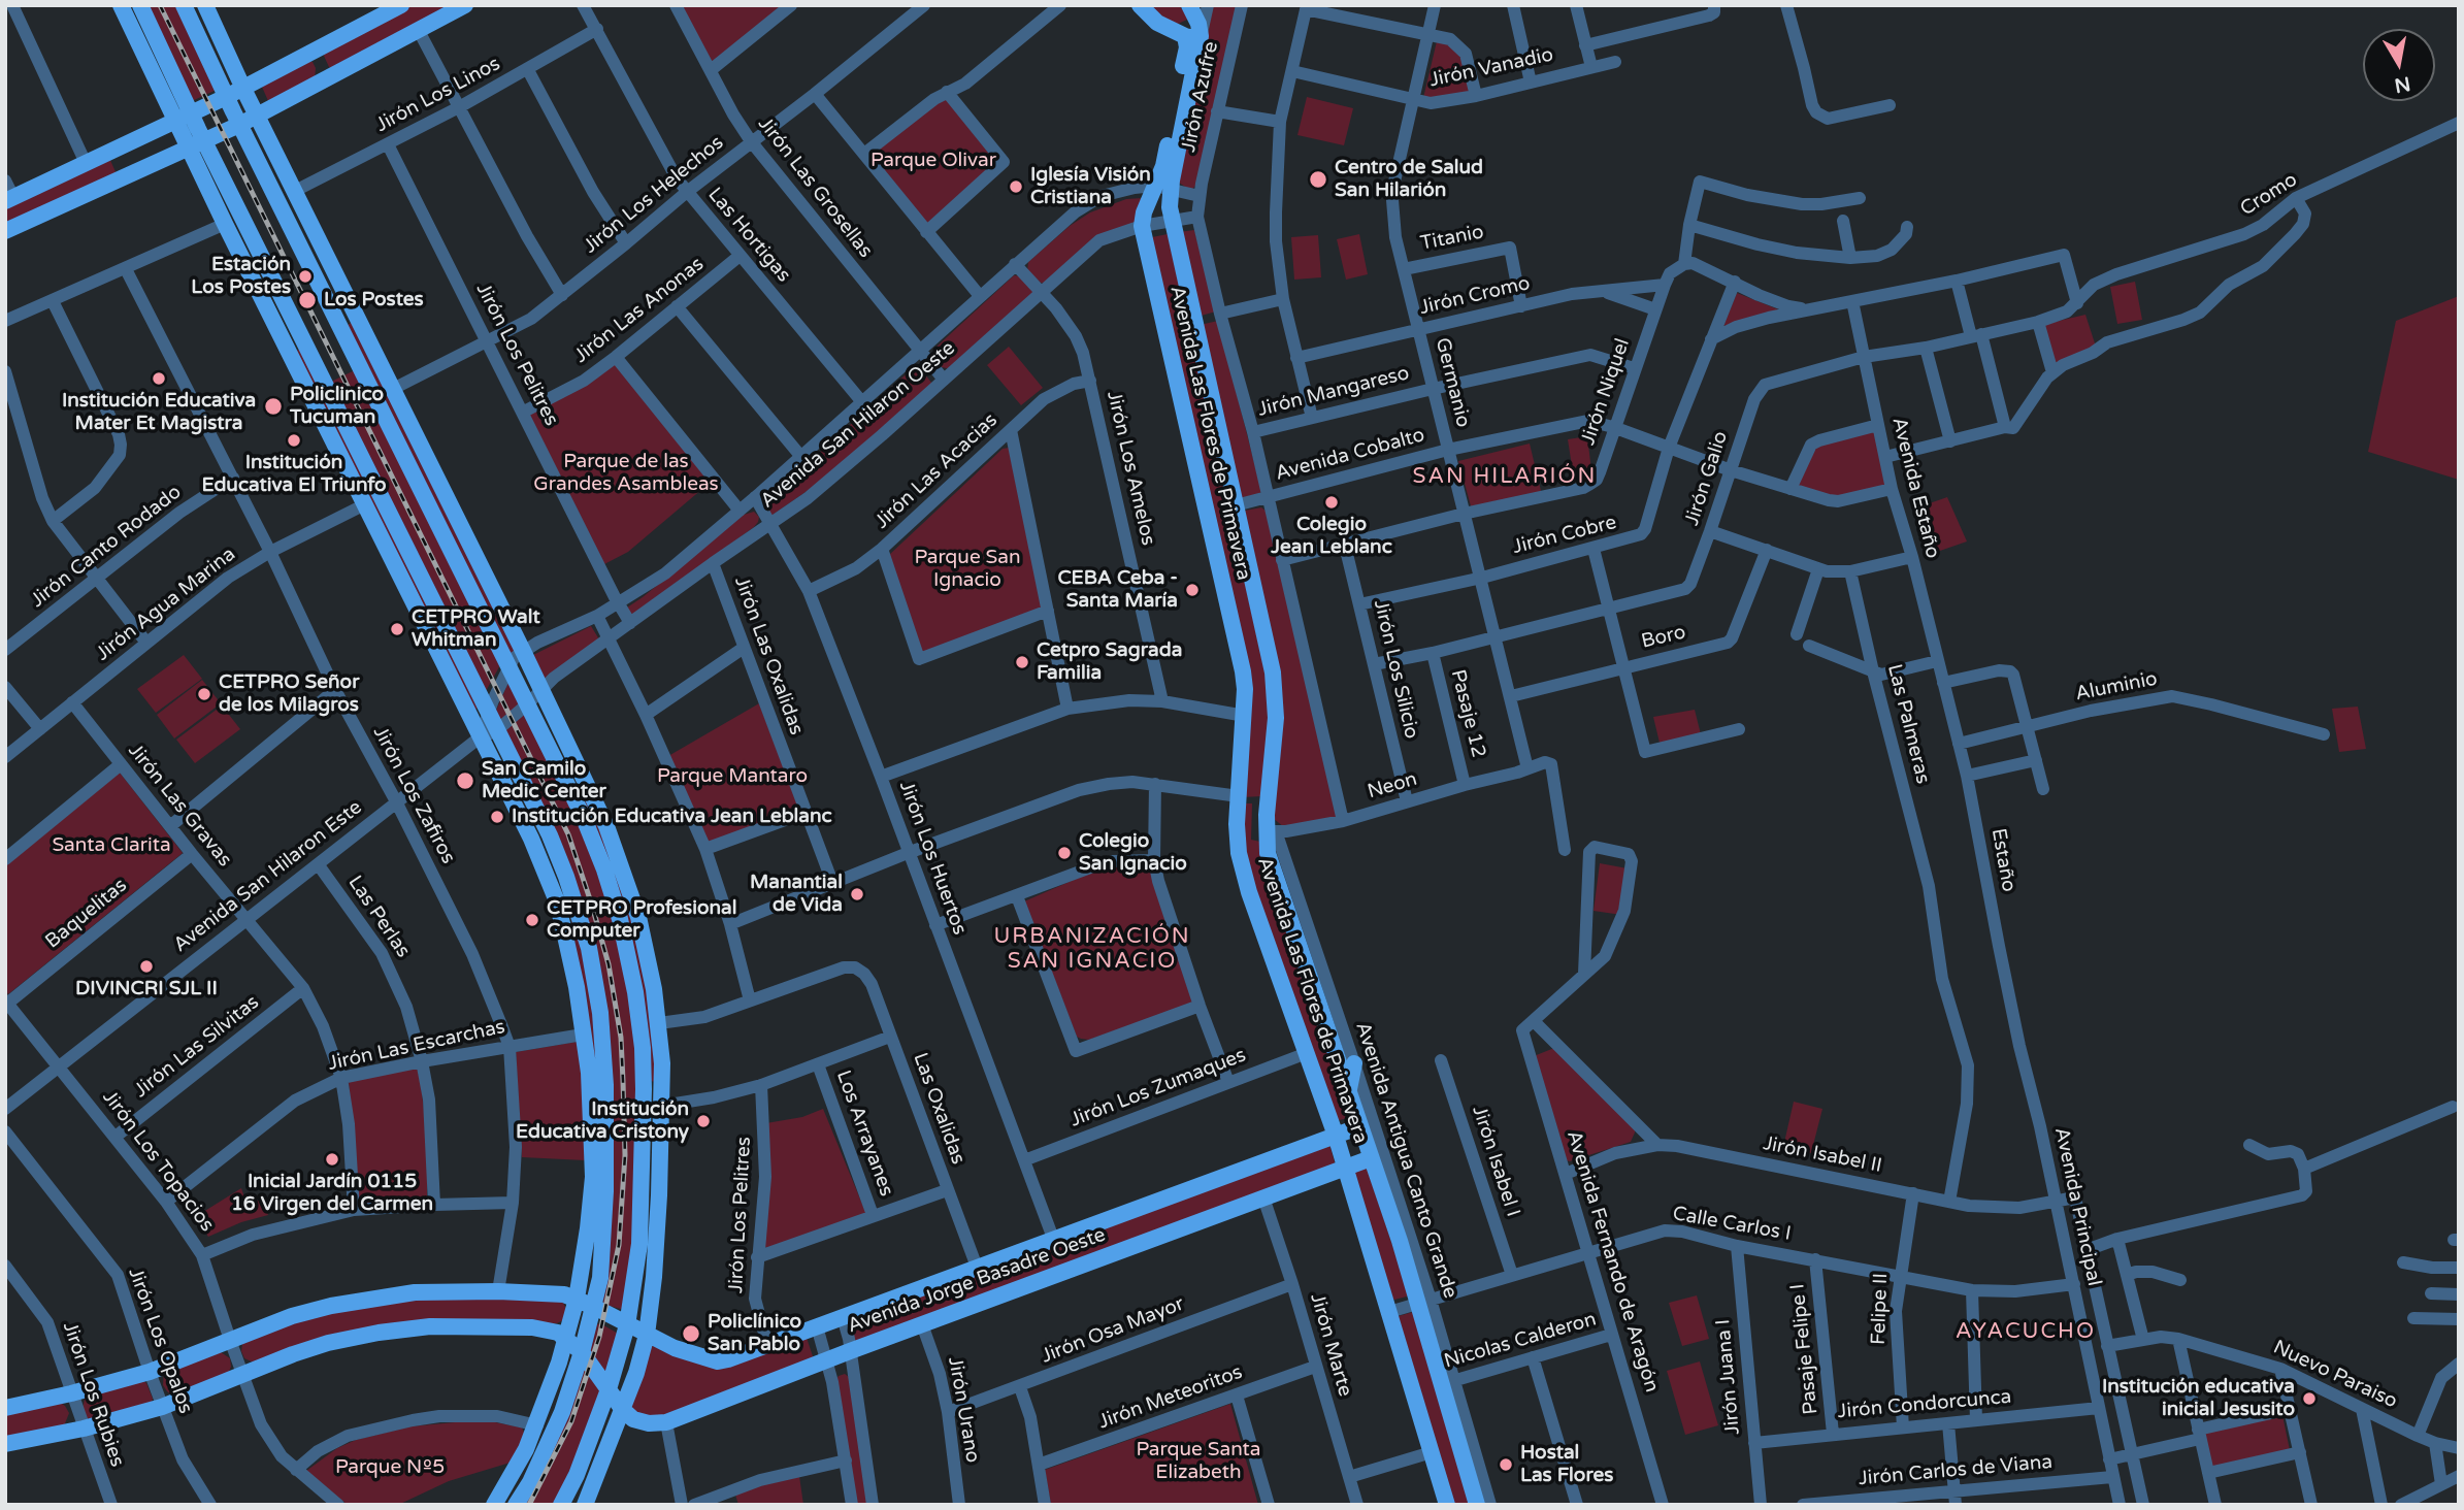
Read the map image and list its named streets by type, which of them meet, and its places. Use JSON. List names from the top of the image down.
{
  "streets": {
    "main road": ["Avenida Las Flores de Primavera", "Avenida Jorge Basadre Oeste"],
    "street": [
      "Jirón Vanadio",
      "Jirón Los Linos",
      "Jirón Azufre",
      "Jirón Las Grosellas",
      "Jirón Los Helechos",
      "Cromo",
      "Las Hortigas",
      "Titanio",
      "Jirón Cromo",
      "Jirón Las Anonas",
      "Jirón Los Pelitres",
      "Germanio",
      "Jirón Mangareso",
      "Jirón Niquel",
      "Avenida San Hilaron Oeste",
      "Avenida Cobalto",
      "Jirón Los Amelos",
      "Jirón Las Acacias",
      "Jirón Galio",
      "Avenida Estaño",
      "Jirón Cobre",
      "Jirón Canto Rodado",
      "Jirón Agua Marina",
      "Boro",
      "Jirón Las Oxalidas",
      "Jirón Los Silicio",
      "Aluminio",
      "Pasaje 12",
      "Las Palmeras",
      "Neon",
      "Jirón Los Zafiros",
      "Jirón Las Gravas",
      "Jirón Los Huertos",
      "Estaño",
      "Avenida San Hilaron Este",
      "Baquelitas",
      "Las Perlas",
      "Jirón Las Escarchas",
      "Jirón Las Silvitas",
      "Jirón Los Zumaques",
      "Las Oxalidas",
      "Los Arrayanes",
      "Jirón Isabel II",
      "Avenida Antigua Canto Grande",
      "Jirón Los Topacios",
      "Jirón Isabel I",
      "Avenida Principal",
      "Calle Carlos I",
      "Avenida Fernando de Aragón",
      "Felipe II",
      "Jirón Osa Mayor",
      "Jirón Los Opalos",
      "Nicolas Calderon",
      "Jirón Marte",
      "Pasaje Felipe I",
      "Nuevo Paraiso",
      "Jirón Juana I",
      "Jirón Los Rubies",
      "Jirón Meteoritos",
      "Jirón Condorcunca",
      "Jirón Urano",
      "Jirón Carlos de Viana"
    ]
  },
  "crossings": [
    ["Jirón Vanadio", "Germanio"],
    ["Jirón Los Linos", "Las Hortigas"],
    ["Jirón Los Linos", "Jirón Los Pelitres"],
    ["Jirón Azufre", "Jirón Mangareso"],
    ["Jirón Azufre", "Jirón Niquel"],
    ["Jirón Azufre", "Avenida San Hilaron Oeste"],
    ["Jirón Azufre", "Avenida Cobalto"],
    ["Jirón Azufre", "Neon"],
    ["Jirón Las Grosellas", "Jirón Los Helechos"],
    ["Jirón Las Grosellas", "Avenida San Hilaron Oeste"],
    ["Jirón Los Helechos", "Las Hortigas"],
    ["Jirón Los Helechos", "Jirón Los Pelitres"],
    ["Cromo", "Jirón Galio"],
    ["Las Hortigas", "Jirón Las Anonas"],
    ["Las Hortigas", "Avenida San Hilaron Oeste"],
    ["Titanio", "Jirón Cromo"],
    ["Titanio", "Germanio"],
    ["Jirón Cromo", "Germanio"],
    ["Jirón Cromo", "Jirón Niquel"],
    ["Jirón Las Anonas", "Jirón Los Pelitres"],
    ["Jirón Los Pelitres", "Avenida San Hilaron Oeste"],
    ["Jirón Los Pelitres", "Avenida Jorge Basadre Oeste"],
    ["Germanio", "Jirón Mangareso"],
    ["Germanio", "Jirón Niquel"],
    ["Germanio", "Avenida Cobalto"],
    ["Germanio", "Jirón Galio"],
    ["Germanio", "Jirón Cobre"],
    ["Germanio", "Boro"],
    ["Germanio", "Neon"],
    ["Jirón Mangareso", "Jirón Niquel"],
    ["Jirón Niquel", "Avenida Cobalto"],
    ["Jirón Niquel", "Jirón Los Silicio"],
    ["Avenida San Hilaron Oeste", "Avenida Las Flores de Primavera"],
    ["Avenida San Hilaron Oeste", "Jirón Los Amelos"],
    ["Avenida San Hilaron Oeste", "Jirón Las Oxalidas"],
    ["Avenida San Hilaron Oeste", "Jirón Los Huertos"],
    ["Avenida San Hilaron Oeste", "Avenida San Hilaron Este"],
    ["Avenida Las Flores de Primavera", "Avenida Cobalto"],
    ["Avenida Las Flores de Primavera", "Neon"],
    ["Avenida Las Flores de Primavera", "Jirón Los Zumaques"],
    ["Avenida Las Flores de Primavera", "Avenida Antigua Canto Grande"],
    ["Avenida Las Flores de Primavera", "Calle Carlos I"],
    ["Avenida Las Flores de Primavera", "Avenida Jorge Basadre Oeste"],
    ["Avenida Las Flores de Primavera", "Nicolas Calderon"],
    ["Avenida Cobalto", "Jirón Galio"],
    ["Avenida Cobalto", "Avenida Estaño"],
    ["Avenida Cobalto", "Jirón Cobre"],
    ["Jirón Los Amelos", "Jirón Las Acacias"],
    ["Jirón Las Acacias", "Jirón Los Huertos"],
    ["Jirón Galio", "Avenida Estaño"],
    ["Jirón Galio", "Jirón Los Silicio"],
    ["Jirón Galio", "Pasaje 12"],
    ["Avenida Estaño", "Estaño"],
    ["Jirón Cobre", "Jirón Los Silicio"],
    ["Jirón Canto Rodado", "Jirón Los Zafiros"],
    ["Jirón Agua Marina", "Jirón Los Zafiros"],
    ["Jirón Agua Marina", "Jirón Las Gravas"],
    ["Jirón Los Silicio", "Neon"],
    ["Aluminio", "Estaño"],
    ["Pasaje 12", "Neon"],
    ["Las Palmeras", "Jirón Isabel II"],
    ["Neon", "Avenida Antigua Canto Grande"],
    ["Jirón Los Zafiros", "Avenida San Hilaron Este"],
    ["Jirón Los Zafiros", "Jirón Las Escarchas"],
    ["Jirón Los Zafiros", "Avenida Jorge Basadre Oeste"],
    ["Jirón Las Gravas", "Avenida San Hilaron Este"],
    ["Jirón Las Gravas", "Baquelitas"],
    ["Jirón Las Gravas", "Jirón Las Escarchas"],
    ["Jirón Las Gravas", "Jirón Las Silvitas"],
    ["Jirón Los Huertos", "Jirón Los Zumaques"],
    ["Jirón Los Huertos", "Avenida Jorge Basadre Oeste"],
    ["Estaño", "Avenida Principal"],
    ["Avenida San Hilaron Este", "Las Perlas"],
    ["Avenida San Hilaron Este", "Jirón Los Topacios"],
    ["Baquelitas", "Jirón Los Topacios"],
    ["Las Perlas", "Jirón Las Escarchas"],
    ["Jirón Las Escarchas", "Jirón Los Topacios"],
    ["Jirón Las Silvitas", "Jirón Los Topacios"],
    ["Las Oxalidas", "Avenida Jorge Basadre Oeste"],
    ["Jirón Isabel II", "Avenida Principal"],
    ["Jirón Isabel II", "Avenida Fernando de Aragón"],
    ["Jirón Isabel II", "Felipe II"],
    ["Avenida Antigua Canto Grande", "Calle Carlos I"],
    ["Jirón Los Topacios", "Avenida Jorge Basadre Oeste"],
    ["Jirón Isabel I", "Calle Carlos I"],
    ["Avenida Principal", "Calle Carlos I"],
    ["Avenida Principal", "Nuevo Paraiso"],
    ["Avenida Principal", "Jirón Condorcunca"],
    ["Avenida Principal", "Jirón Carlos de Viana"],
    ["Calle Carlos I", "Avenida Fernando de Aragón"],
    ["Calle Carlos I", "Felipe II"],
    ["Calle Carlos I", "Pasaje Felipe I"],
    ["Calle Carlos I", "Jirón Juana I"],
    ["Avenida Fernando de Aragón", "Nicolas Calderon"],
    ["Avenida Jorge Basadre Oeste", "Jirón Los Opalos"],
    ["Avenida Jorge Basadre Oeste", "Jirón Marte"],
    ["Avenida Jorge Basadre Oeste", "Jirón Los Rubies"],
    ["Avenida Jorge Basadre Oeste", "Jirón Urano"],
    ["Felipe II", "Jirón Condorcunca"],
    ["Jirón Osa Mayor", "Jirón Marte"],
    ["Jirón Osa Mayor", "Jirón Urano"],
    ["Jirón Marte", "Jirón Meteoritos"],
    ["Pasaje Felipe I", "Jirón Condorcunca"],
    ["Jirón Juana I", "Jirón Condorcunca"]
  ],
  "districts": ["SAN HILARIÓN", "URBANIZACIÓN SAN IGNACIO", "AYACUCHO"],
  "parks": [
    "Parque Olivar",
    "Parque de las Grandes Asambleas",
    "Parque San Ignacio",
    "Parque Mantaro",
    "Santa Clarita",
    "Parque Santa Elizabeth",
    "Parque Nº5"
  ],
  "places": [
    "Centro de Salud San Hilarión",
    "Iglesía Visión Cristiana",
    "Estación Los Postes",
    "Los Postes",
    "Institución Educativa Mater Et Magistra",
    "Policlinico Tucuman",
    "Institución Educativa El Triunfo",
    "Colegio Jean Leblanc",
    "CEBA Ceba - Santa María",
    "CETPRO Walt Whitman",
    "Cetpro Sagrada Familia",
    "CETPRO Señor de los Milagros",
    "San Camilo Medic Center",
    "Institución Educativa Jean Leblanc",
    "Colegio San Ignacio",
    "Manantial de Vida",
    "CETPRO Profesional Computer",
    "DIVINCRI SJL II",
    "Institución Educativa Cristony",
    "Inicial Jardín 0115 16 Virgen del Carmen",
    "Policlínico San Pablo",
    "Institución educativa inicial Jesusito",
    "Hostal Las Flores"
  ],
  "north": "bottom"
}
